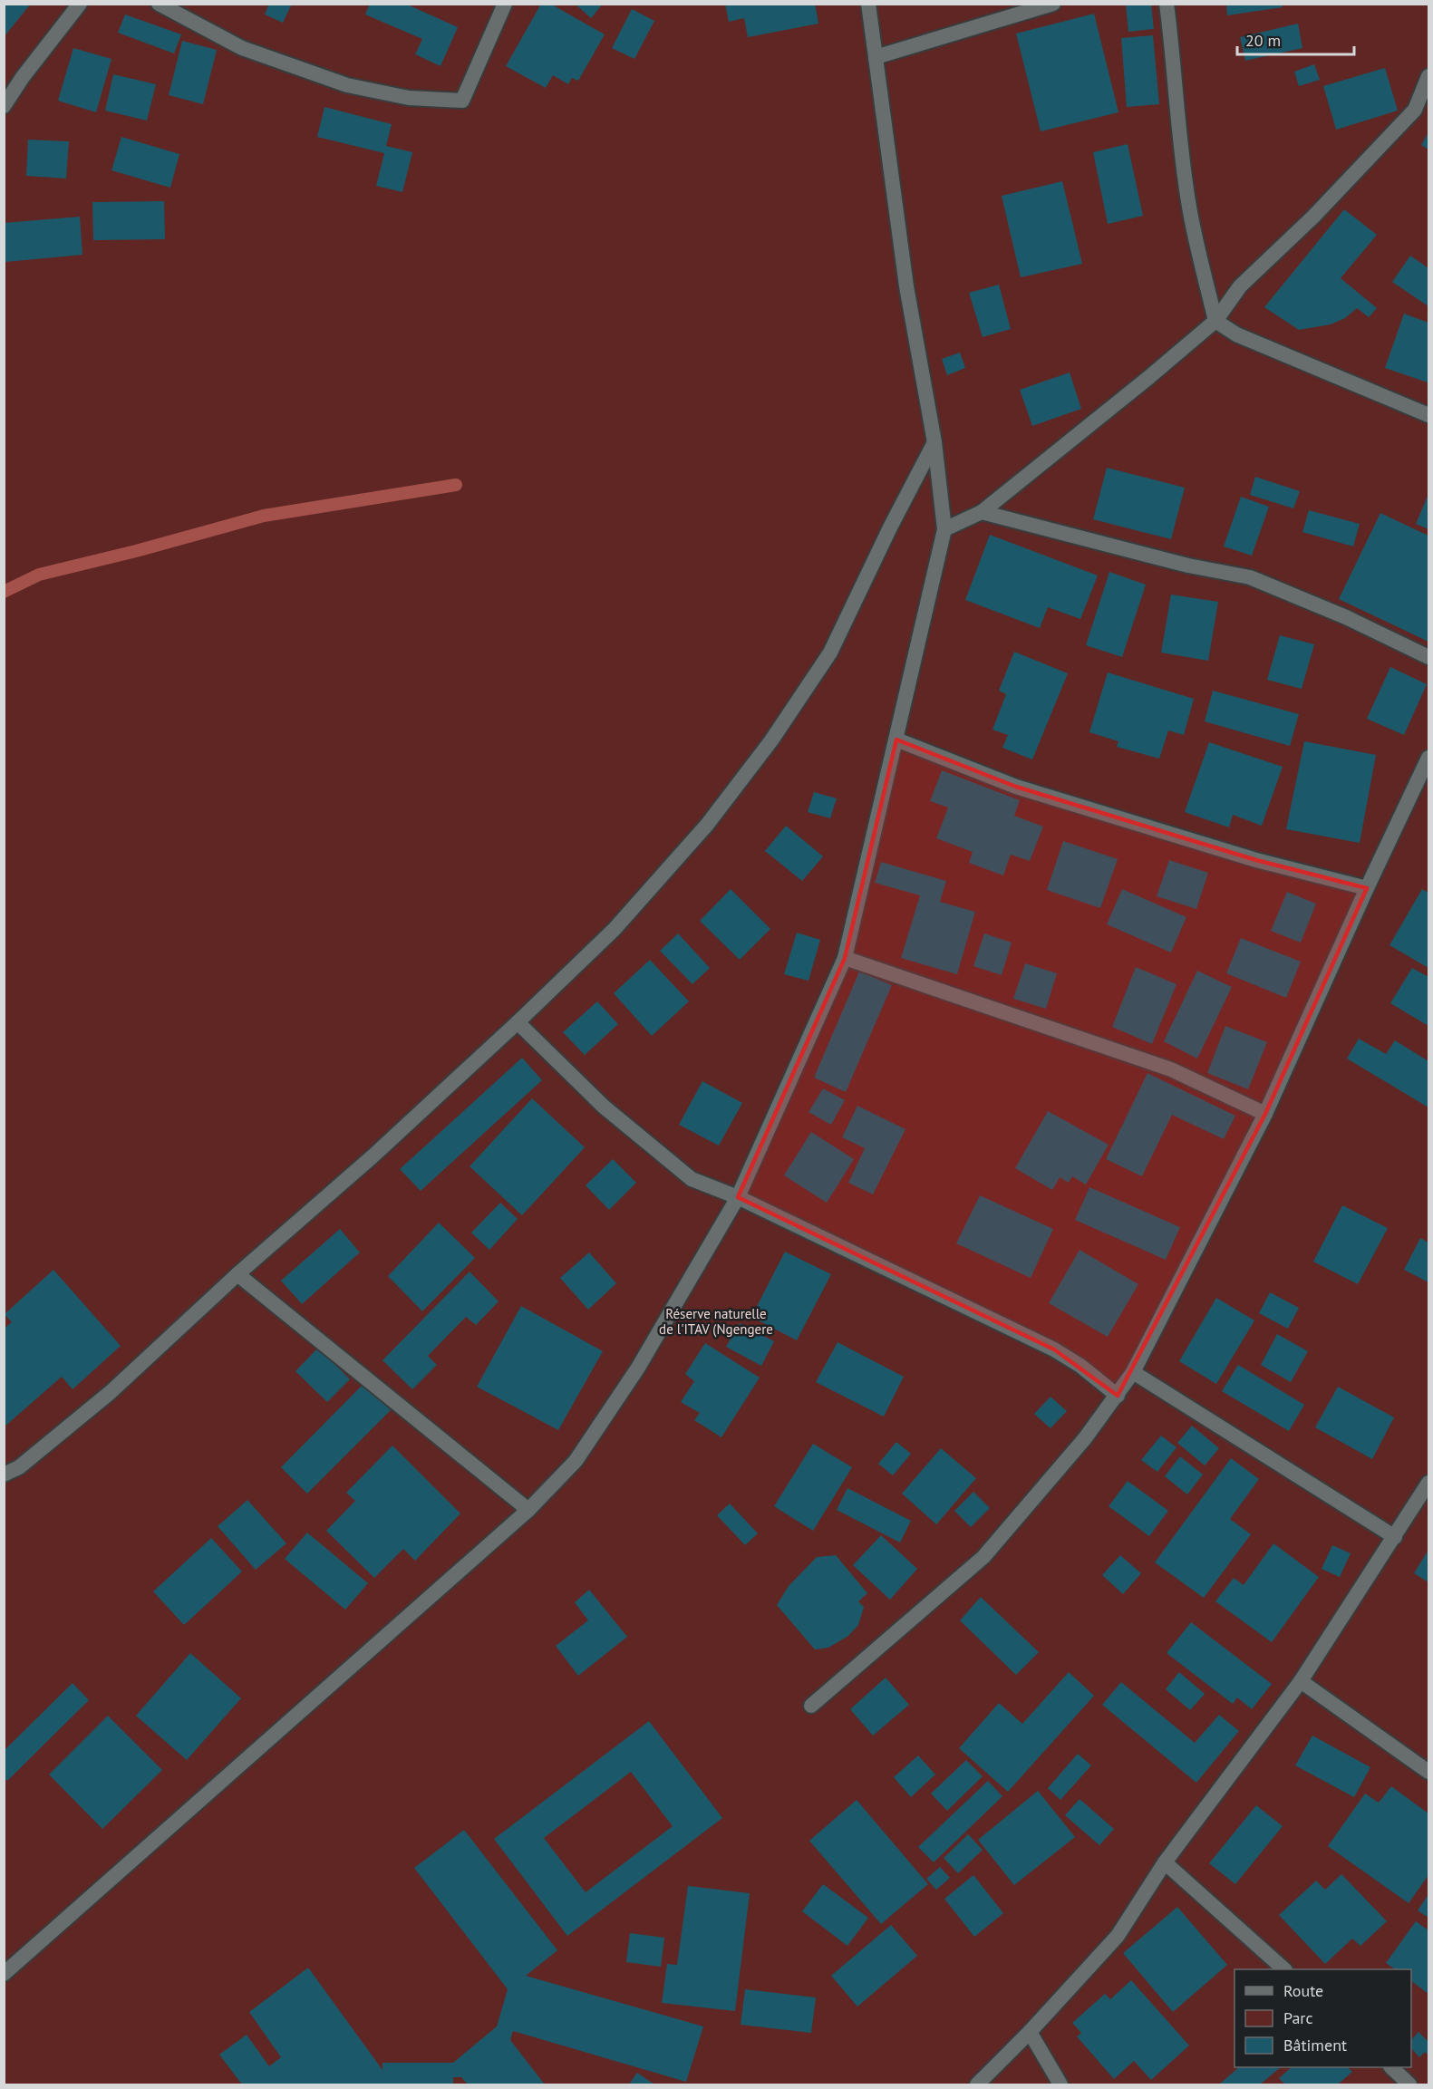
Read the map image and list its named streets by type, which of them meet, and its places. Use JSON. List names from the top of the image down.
{
  "parks": ["Réserve naturelle de l'ITAV (Ngengere"],
  "legend": ["Route", "Parc", "Bâtiment"],
  "scale_bar": "20 m"
}
